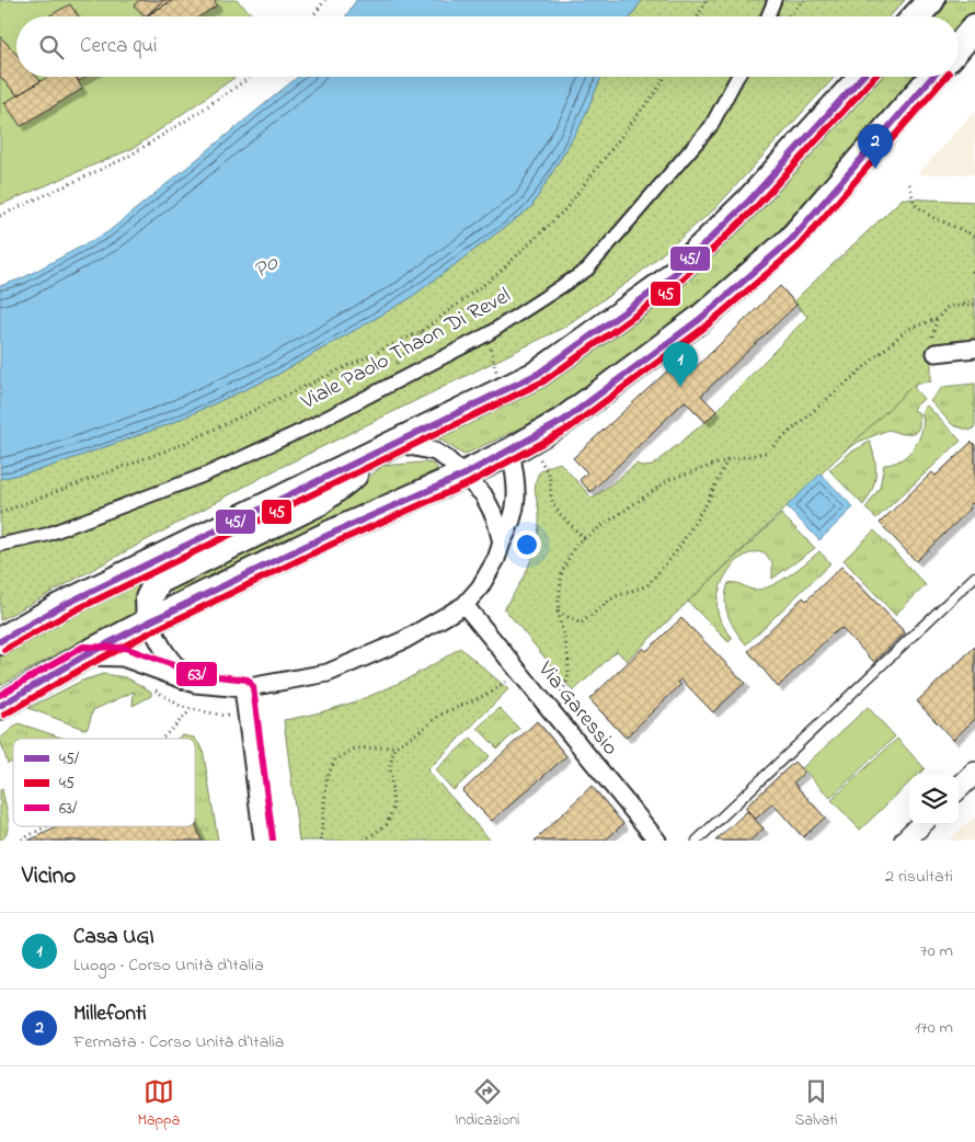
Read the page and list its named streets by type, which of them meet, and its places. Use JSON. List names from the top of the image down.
{
  "streets": {
    "street": ["Viale Paolo Thaon Di Revel", "Via Garessio"]
  },
  "water": ["Po"],
  "lines": ["transit line 45/", "transit line 45", "transit line 63/"],
  "legend": ["45/", "45", "63/"],
  "page": {
    "search": "Cerca qui",
    "pins": ["2", "1"],
    "heading": ["Vicino", "2 risultati"],
    "list": [
      {
        "mark": "1",
        "name": "Casa UGI",
        "note": "Luogo · Corso Unità d'Italia",
        "value": "70 m"
      },
      {
        "mark": "2",
        "name": "Millefonti",
        "note": "Fermata · Corso Unità d'Italia",
        "value": "170 m"
      }
    ],
    "nav": ["Mappa", "Indicazioni", "Salvati"]
  }
}
